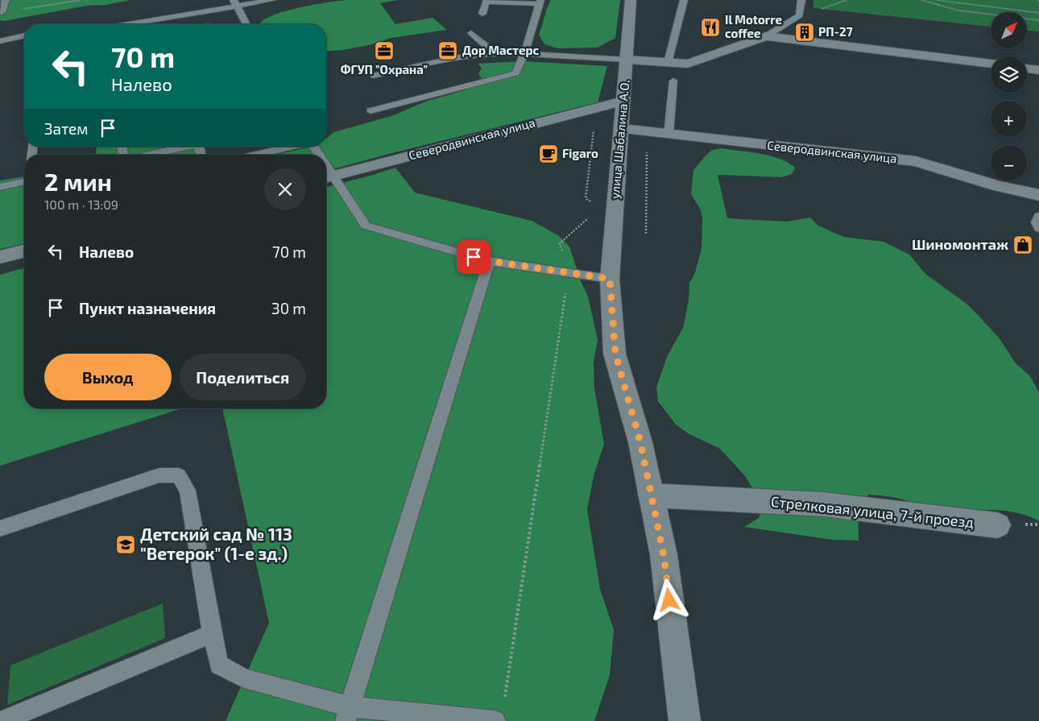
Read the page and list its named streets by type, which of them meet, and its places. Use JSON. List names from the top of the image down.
{
  "streets": {
    "street": ["Северодвинская улица", "улица Шабалина А.О.", "Стрелковая улица, 7-й проезд"]
  },
  "crossings": [
    ["Северодвинская улица", "улица Шабалина А.О."],
    ["улица Шабалина А.О.", "Стрелковая улица, 7-й проезд"]
  ],
  "places": {
    "restaurant": ["Il Motorre coffee"],
    "building": ["РП-27"],
    "office": ["ФГУП \"Охрана\"", "Дор Мастерс"],
    "cafe": ["Figaro"],
    "shop": ["Шиномонтаж"],
    "school or university": ["Детский сад № 113 \"Ветерок\" (1-е зд.)"]
  },
  "north": "top right",
  "page": {
    "map_buttons": ["+", "−"],
    "turn": ["70 m", "Налево"],
    "then": "Затем",
    "heading": ["2 мин", "100 m · 13:09"],
    "list": [
      {
        "name": "Налево",
        "value": "70 m"
      },
      {
        "name": "Пункт назначения",
        "value": "30 m"
      }
    ],
    "buttons": ["Выход", "Поделиться"]
  }
}
